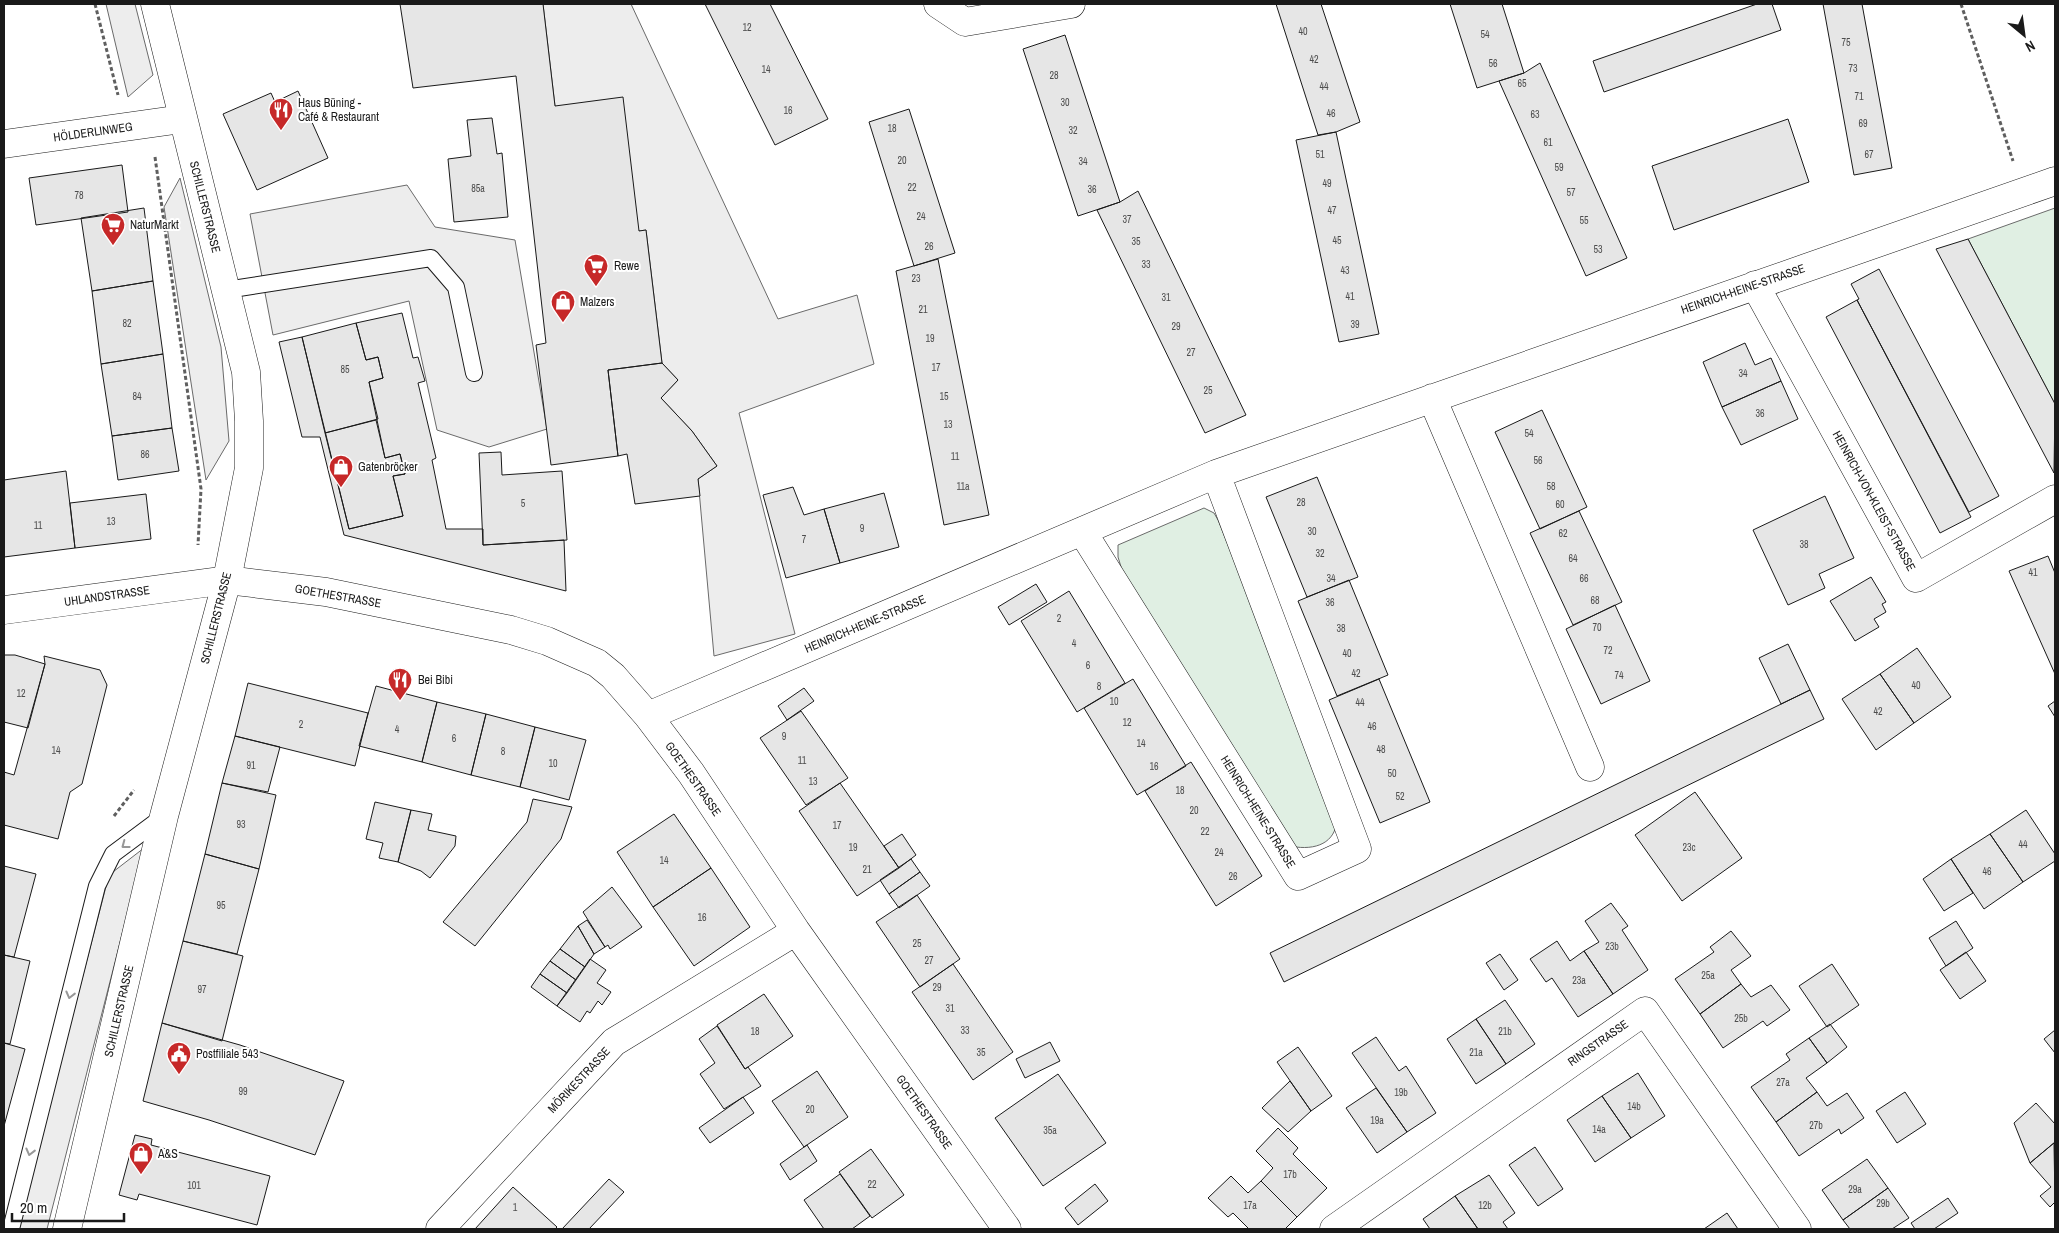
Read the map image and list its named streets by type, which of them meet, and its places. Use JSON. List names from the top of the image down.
{
  "streets": {
    "street": [
      "HÖLDERLINWEG",
      "SCHILLERSTRASSE",
      "HEINRICH-HEINE-STRASSE",
      "HEINRICH-VON-KLEIST-STRASSE",
      "UHLANDSTRASSE",
      "GOETHESTRASSE",
      "RINGSTRASSE",
      "MÖRIKESTRASSE"
    ]
  },
  "crossings": [
    ["HÖLDERLINWEG", "SCHILLERSTRASSE"],
    ["SCHILLERSTRASSE", "UHLANDSTRASSE"],
    ["SCHILLERSTRASSE", "GOETHESTRASSE"],
    ["HEINRICH-HEINE-STRASSE", "HEINRICH-VON-KLEIST-STRASSE"],
    ["HEINRICH-HEINE-STRASSE", "GOETHESTRASSE"],
    ["UHLANDSTRASSE", "GOETHESTRASSE"],
    ["GOETHESTRASSE", "MÖRIKESTRASSE"]
  ],
  "places": {
    "restaurant": ["Haus Büning - Café & Restaurant", "Bei Bibi"],
    "supermarket": ["NaturMarkt", "Rewe"],
    "shop": ["Malzers", "Gatenbröcker", "A&S"],
    "public building": ["Postfiliale 543"]
  },
  "house_numbers": [
    "12",
    "40",
    "54",
    "75",
    "42",
    "56",
    "73",
    "14",
    "28",
    "65",
    "44",
    "71",
    "30",
    "16",
    "46",
    "63",
    "69",
    "18",
    "32",
    "61",
    "51",
    "67",
    "20",
    "34",
    "59",
    "49",
    "22",
    "85a",
    "36",
    "57",
    "78",
    "47",
    "24",
    "37",
    "55",
    "45",
    "35",
    "26",
    "53",
    "33",
    "43",
    "23",
    "41",
    "31",
    "21",
    "82",
    "39",
    "29",
    "19",
    "27",
    "17",
    "85",
    "34",
    "25",
    "84",
    "15",
    "36",
    "13",
    "54",
    "86",
    "11",
    "56",
    "11a",
    "58",
    "28",
    "5",
    "60",
    "13",
    "11",
    "9",
    "30",
    "62",
    "7",
    "38",
    "32",
    "64",
    "41",
    "34",
    "66",
    "68",
    "36",
    "2",
    "70",
    "38",
    "4",
    "72",
    "40",
    "6",
    "42",
    "74",
    "40",
    "8",
    "12",
    "10",
    "44",
    "42",
    "12",
    "2",
    "46",
    "4",
    "9",
    "6",
    "14",
    "48",
    "14",
    "8",
    "11",
    "10",
    "91",
    "16",
    "50",
    "13",
    "18",
    "52",
    "20",
    "93",
    "17",
    "22",
    "44",
    "19",
    "23c",
    "24",
    "14",
    "21",
    "46",
    "26",
    "95",
    "16",
    "25",
    "23b",
    "27",
    "25a",
    "23a",
    "29",
    "97",
    "31",
    "25b",
    "33",
    "18",
    "21b",
    "35",
    "21a",
    "27a",
    "99",
    "19b",
    "14b",
    "20",
    "19a",
    "27b",
    "14a",
    "35a",
    "17b",
    "22",
    "101",
    "29a",
    "29b",
    "17a",
    "12b",
    "1"
  ],
  "scale_bar": "20 m",
  "north": "bottom right"
}
